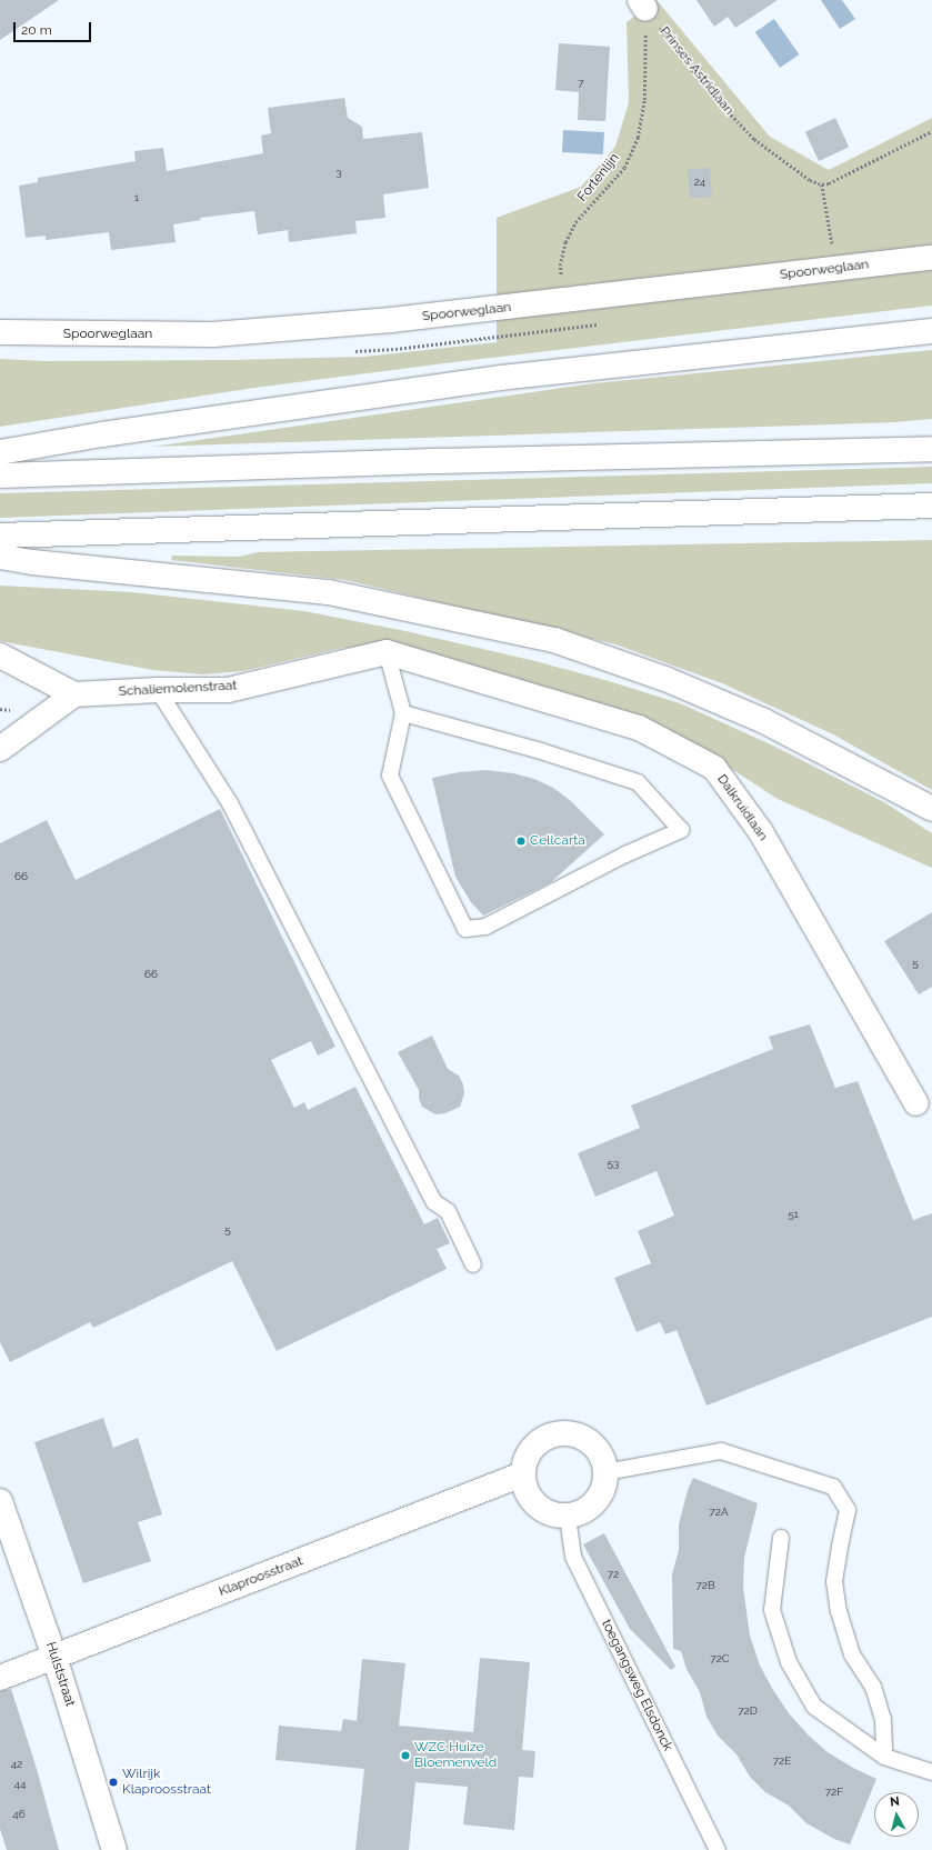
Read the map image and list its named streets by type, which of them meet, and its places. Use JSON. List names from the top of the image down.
{
  "streets": {
    "main road": [
      "Spoorweglaan",
      "Schaliemolenstraat",
      "Dalkruidlaan",
      "Klaproosstraat",
      "Hulststraat"
    ],
    "lane": ["toegangsweg Elsdonck"],
    "path": ["Prinses Astridlaan", "Fortenlijn"]
  },
  "crossings": [
    ["Prinses Astridlaan", "Fortenlijn"],
    ["Fortenlijn", "Spoorweglaan"],
    ["Schaliemolenstraat", "Dalkruidlaan"],
    ["Klaproosstraat", "Hulststraat"],
    ["Klaproosstraat", "toegangsweg Elsdonck"]
  ],
  "places": ["Cellcarta", "WZC Huize Bloemenveld", "Wilrijk Klaproosstraat"],
  "house_numbers": [
    "7",
    "3",
    "24",
    "1",
    "66",
    "5",
    "66",
    "53",
    "51",
    "5",
    "72A",
    "72",
    "72B",
    "72C",
    "72D",
    "72E",
    "42",
    "44",
    "72F",
    "46"
  ],
  "scale_bar": "20 m",
  "north": "top"
}
